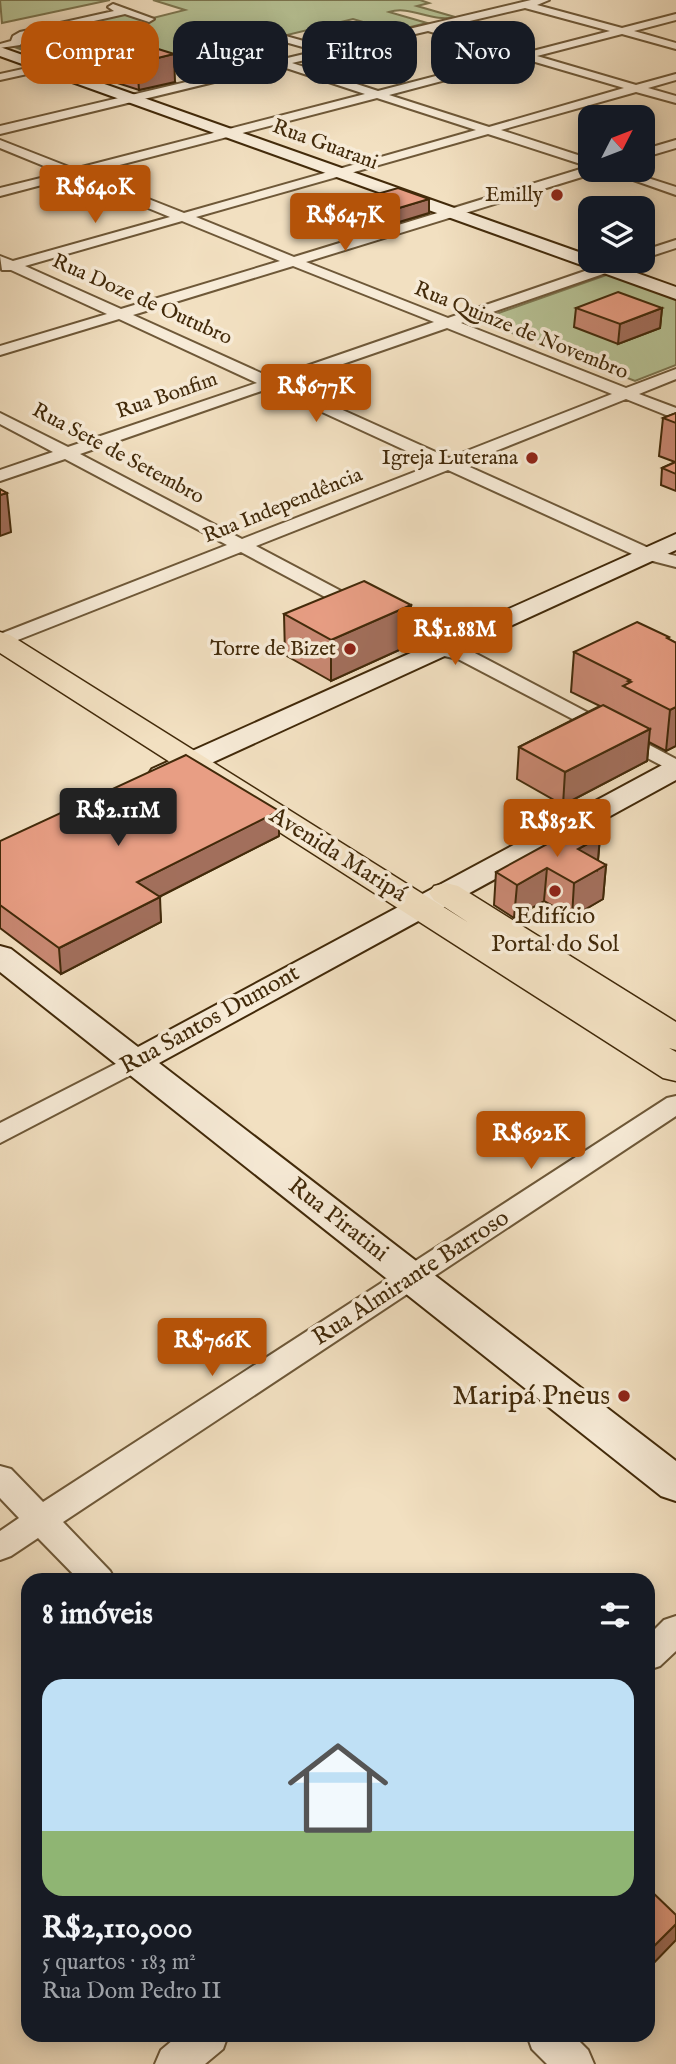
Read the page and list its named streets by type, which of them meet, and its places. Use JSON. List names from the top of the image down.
{
  "streets": {
    "main road": ["Avenida Maripá"],
    "street": [
      "Rua Guarani",
      "Rua Doze de Outubro",
      "Rua Quinze de Novembro",
      "Rua Bonfim",
      "Rua Sete de Setembro",
      "Rua Independência",
      "Rua Santos Dumont",
      "Rua Piratini",
      "Rua Almirante Barroso"
    ]
  },
  "crossings": [
    ["Rua Doze de Outubro", "Rua Bonfim"],
    ["Rua Doze de Outubro", "Rua Independência"],
    ["Rua Quinze de Novembro", "Rua Bonfim"],
    ["Rua Quinze de Novembro", "Rua Independência"],
    ["Rua Bonfim", "Rua Sete de Setembro"],
    ["Rua Sete de Setembro", "Rua Independência"],
    ["Rua Independência", "Avenida Maripá"],
    ["Avenida Maripá", "Rua Santos Dumont"],
    ["Rua Santos Dumont", "Rua Piratini"],
    ["Rua Piratini", "Rua Almirante Barroso"]
  ],
  "places": [
    "Emilly",
    "Igreja Luterana",
    "Torre de Bizet",
    "Edifício Portal do Sol",
    "Maripá Pneus"
  ],
  "north": "top right",
  "page": {
    "chip": [
      "Comprar",
      "Alugar",
      "Filtros",
      "Novo"
    ],
    "price": [
      "R$640K",
      "R$647K",
      "R$677K",
      "R$1.88M",
      "R$2.11M",
      "R$852K",
      "R$692K",
      "R$766K"
    ],
    "heading": "8 imóveis",
    "list": [
      {
        "name": "R$2,110,000",
        "note": "5 quartos · 183 m² · Rua Dom Pedro II"
      }
    ]
  }
}
